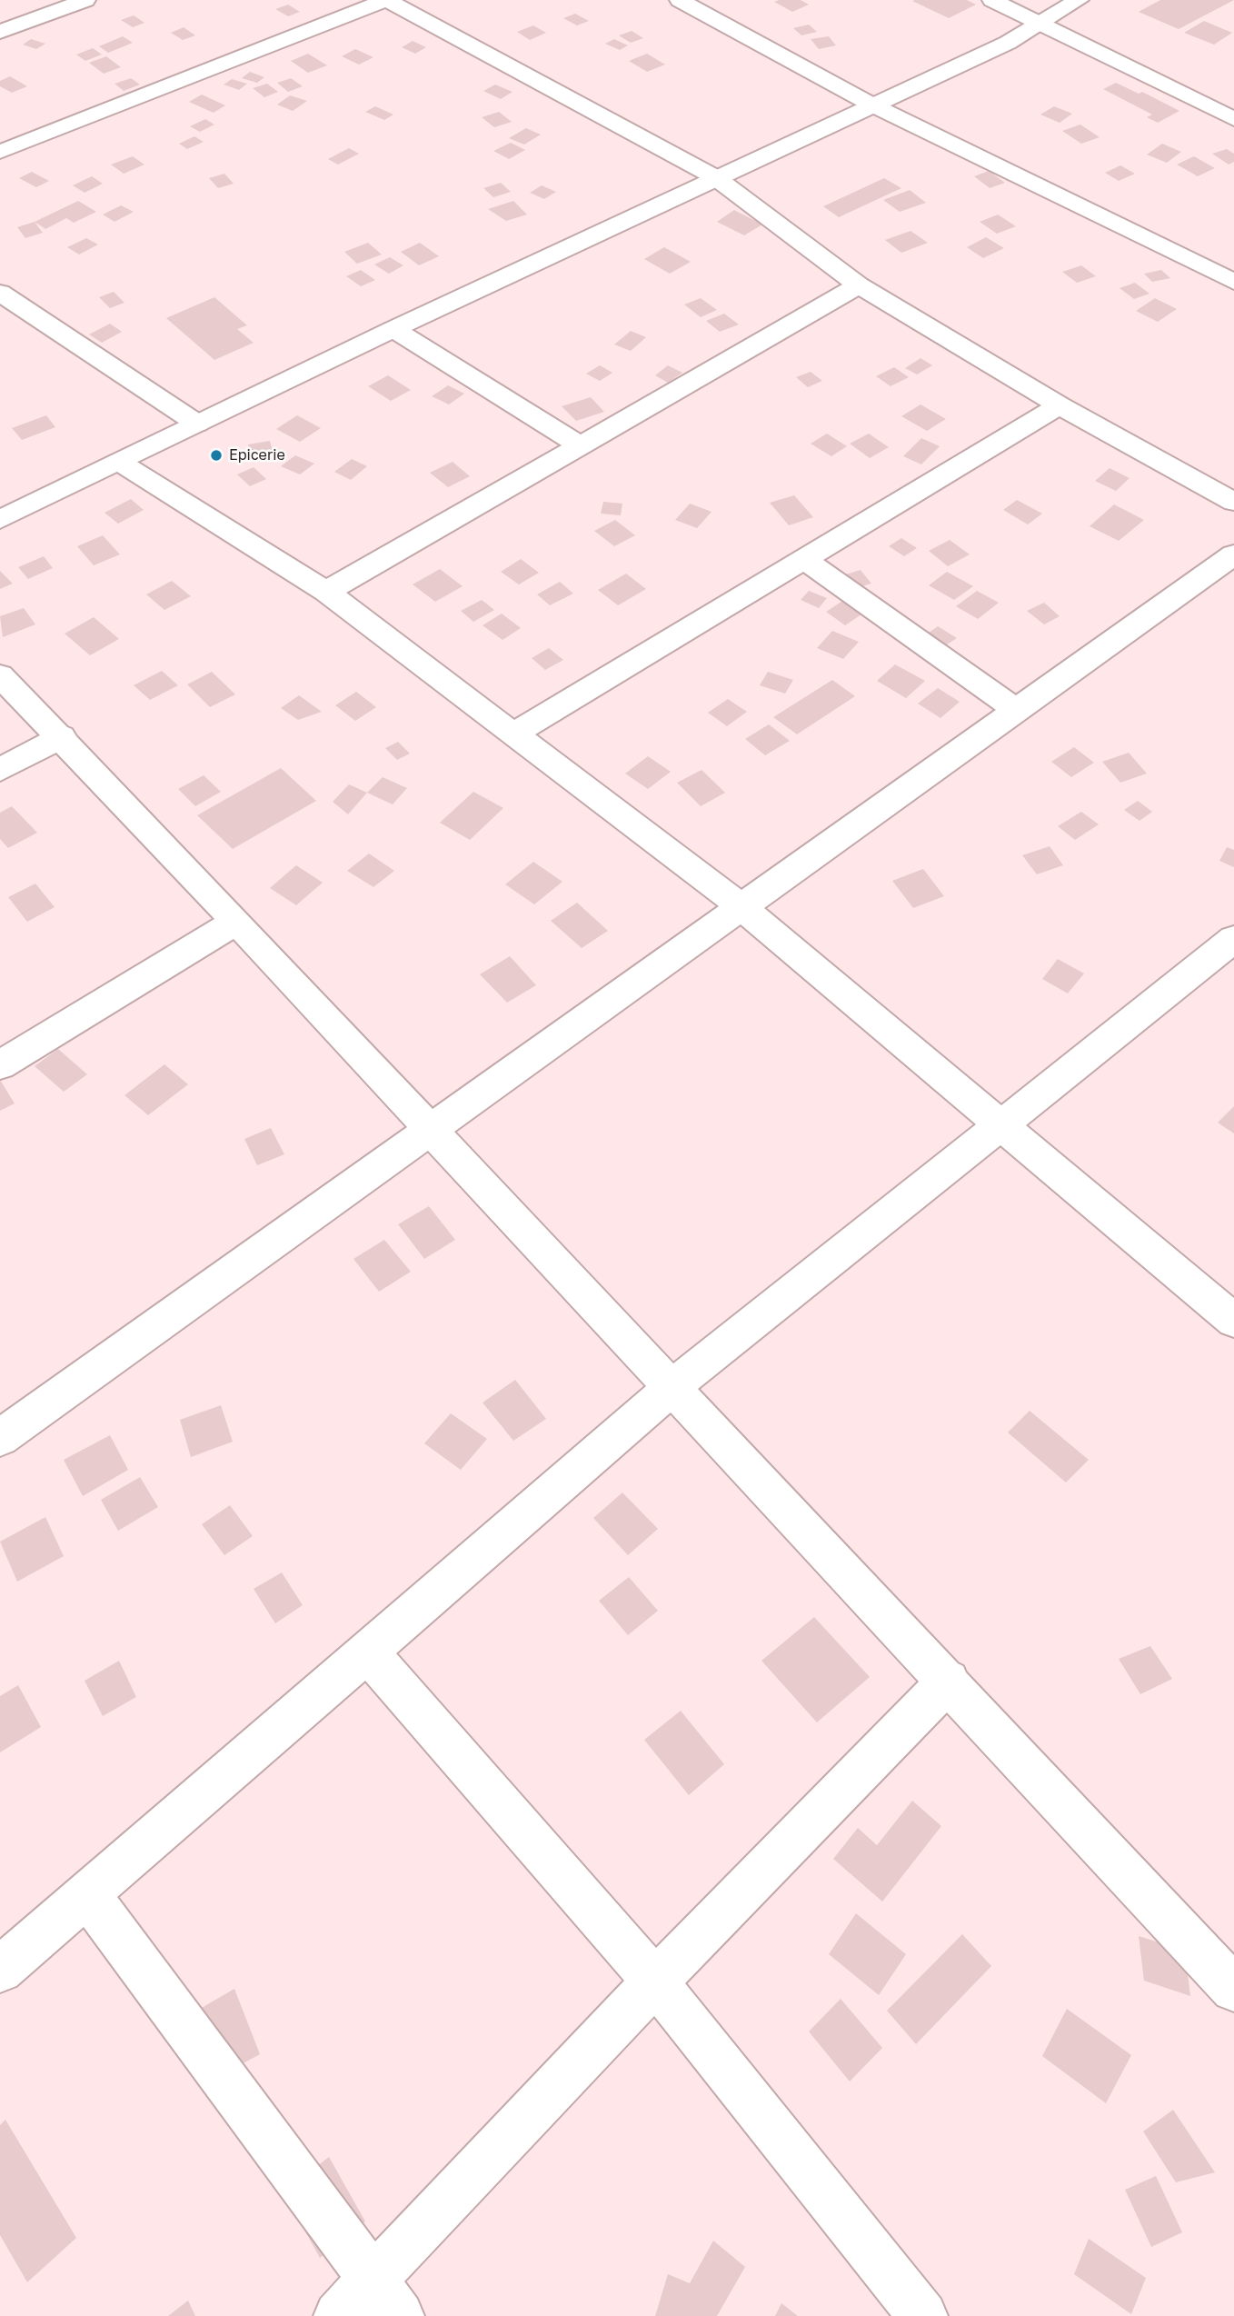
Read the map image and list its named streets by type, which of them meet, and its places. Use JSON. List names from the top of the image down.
{
  "places": ["Epicerie"]
}
